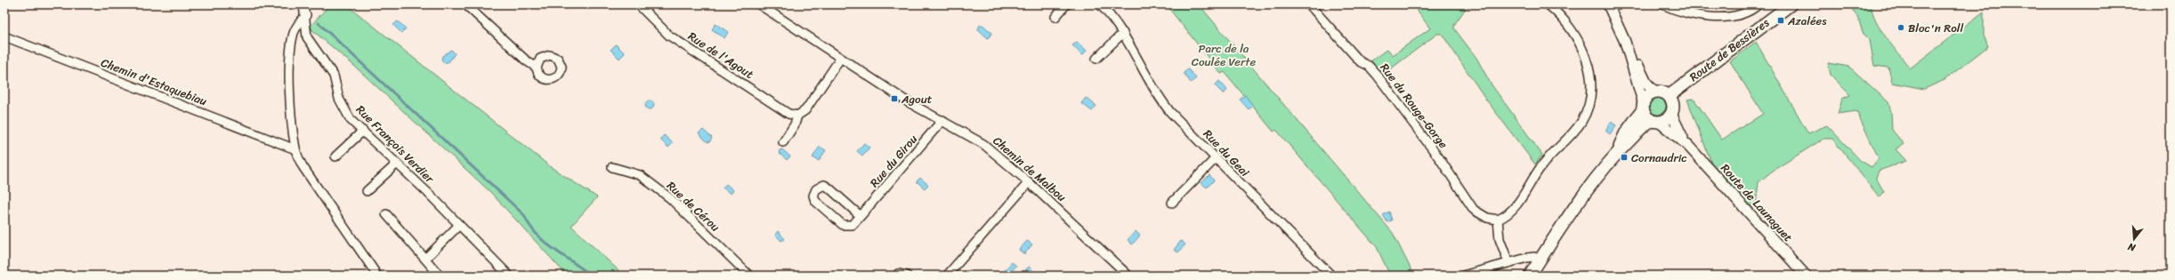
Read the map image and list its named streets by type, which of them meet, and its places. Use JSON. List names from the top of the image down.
{
  "streets": {
    "main road": ["Route de Bessières"],
    "street": [
      "Rue de l'Agout",
      "Chemin d'Estaquebiau",
      "Rue du Rouge-Gorge",
      "Rue François Verdier",
      "Rue du Geai",
      "Rue du Girou",
      "Chemin de Malbou",
      "Route de Launaguet",
      "Rue de Cérou"
    ]
  },
  "crossings": [
    ["Route de Bessières", "Route de Launaguet"],
    ["Rue du Girou", "Chemin de Malbou"]
  ],
  "parks": ["Parc de la Coulée Verte"],
  "places": {
    "transit": ["Azalées", "Agout", "Cornaudric"],
    "other": ["Bloc'n Roll"]
  },
  "north": "bottom"
}
